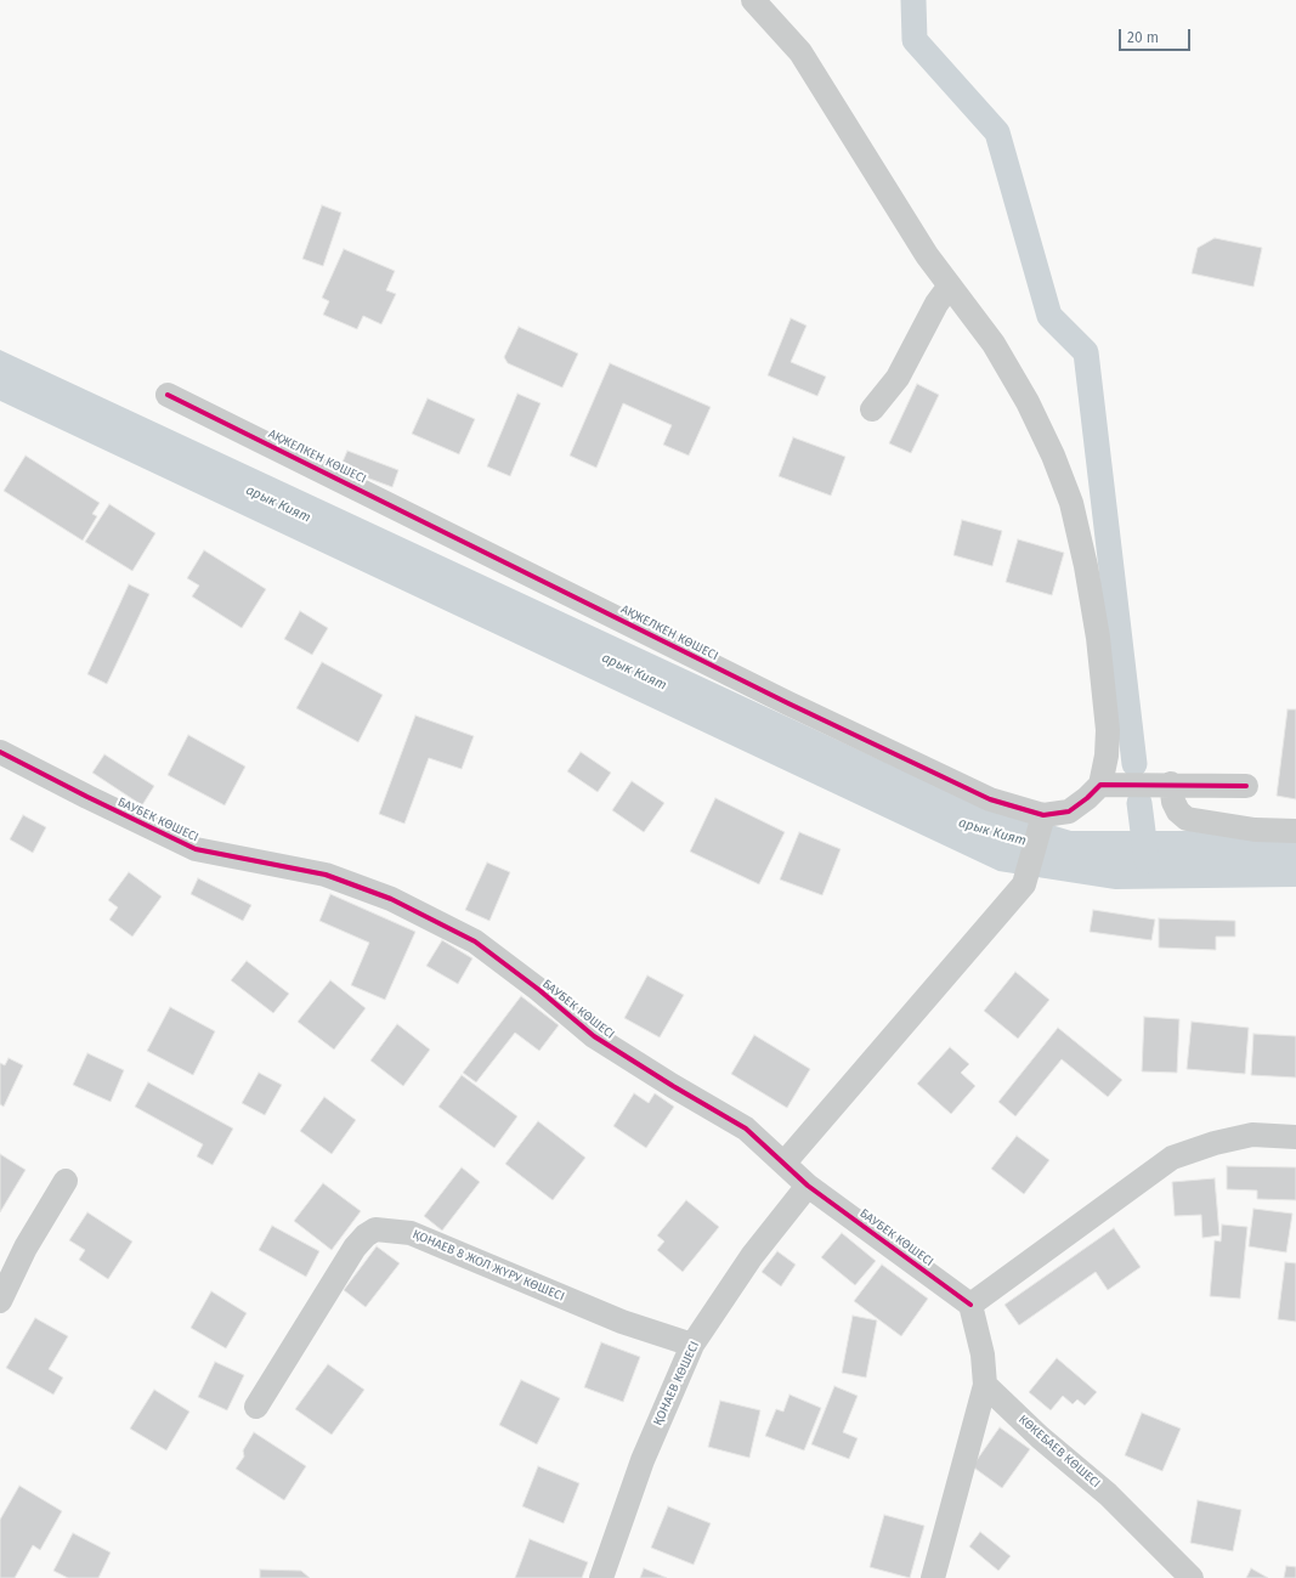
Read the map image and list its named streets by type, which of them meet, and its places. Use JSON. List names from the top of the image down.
{
  "streets": {
    "street": [
      "АҚЖЕЛКЕН КӨШЕСІ",
      "БАУБЕК КӨШЕСІ",
      "ҚОНАЕВ 8 ЖОЛ ЖҮРУ КӨШЕСІ",
      "ҚОНАЕВ КӨШЕСІ",
      "КӨКЕБАЕВ КӨШЕСІ"
    ]
  },
  "crossings": [
    ["БАУБЕК КӨШЕСІ", "ҚОНАЕВ КӨШЕСІ"],
    ["ҚОНАЕВ 8 ЖОЛ ЖҮРУ КӨШЕСІ", "ҚОНАЕВ КӨШЕСІ"]
  ],
  "water": ["арык Кият"],
  "scale_bar": "20 m"
}
